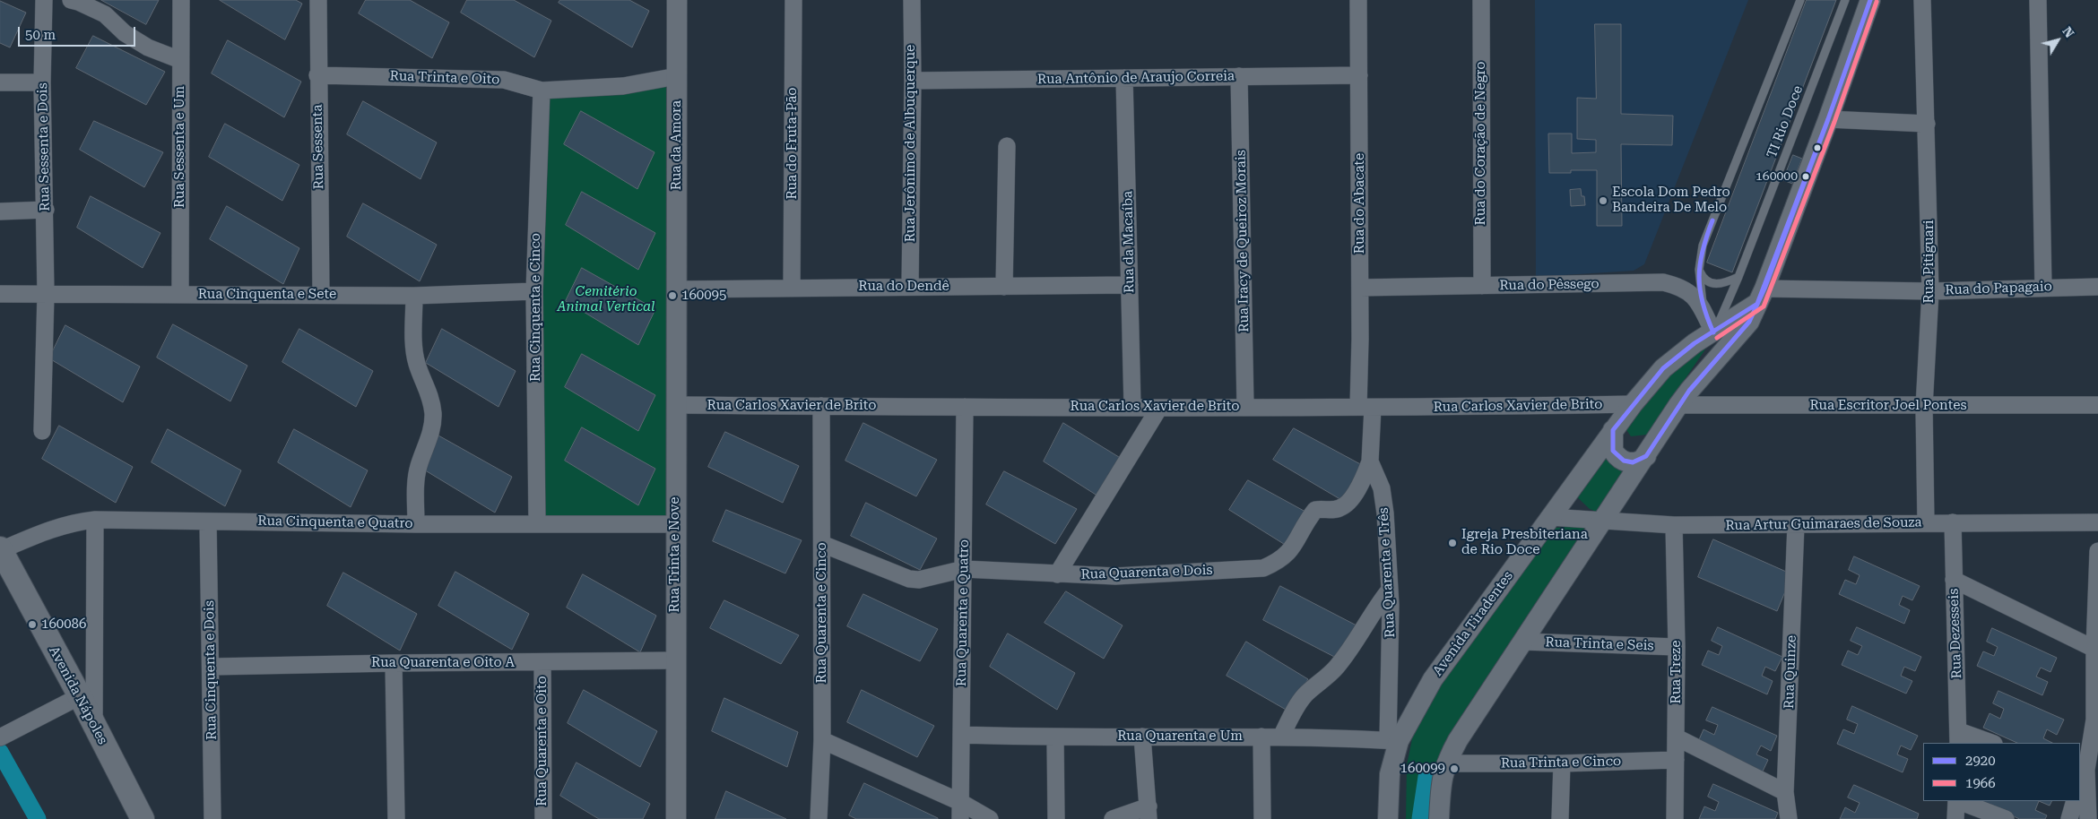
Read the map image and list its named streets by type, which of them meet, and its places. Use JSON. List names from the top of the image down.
{
  "streets": {
    "main road": ["Avenida Nápoles"],
    "street": [
      "Rua Trinta e Oito",
      "Rua Antônio de Araujo Correia",
      "Rua do Fruta-Pão",
      "Rua Jerônimo de Albuquerque",
      "Rua do Coração de Negro",
      "Rua da Amora",
      "Rua Sessenta e Dois",
      "Rua Sessenta e Um",
      "Rua Sessenta",
      "Rua do Abacate",
      "Rua Iracy de Queiroz Morais",
      "Rua da Macaíba",
      "Rua Pitiguari",
      "Rua do Pêssego",
      "Rua do Dendê",
      "Rua do Papagaio",
      "Rua Cinquenta e Sete",
      "Rua Cinquenta e Cinco",
      "Rua Carlos Xavier de Brito",
      "Rua Escritor Joel Pontes",
      "Rua Cinquenta e Quatro",
      "Rua Artur Guimaraes de Souza",
      "Rua Trinta e Nove",
      "Rua Quarenta e Dois",
      "Rua Quarenta e Três",
      "Rua Quarenta e Cinco",
      "Rua Quarenta e Quatro",
      "Avenida Tiradentes",
      "Rua Dezesseis",
      "Rua Trinta e Seis",
      "Rua Quarenta e Oito A",
      "Rua Cinquenta e Dois",
      "Rua Treze",
      "Rua Quinze",
      "Rua Quarenta e Um",
      "Rua Quarenta e Oito",
      "Rua Trinta e Cinco"
    ],
    "lane": ["TI Rio Doce"]
  },
  "crossings": [
    ["Rua Trinta e Oito", "Rua da Amora"],
    ["Rua Trinta e Oito", "Rua Sessenta"],
    ["Rua Trinta e Oito", "Rua Cinquenta e Cinco"],
    ["Rua Antônio de Araujo Correia", "Rua Jerônimo de Albuquerque"],
    ["Rua Antônio de Araujo Correia", "Rua do Abacate"],
    ["Rua Antônio de Araujo Correia", "Rua Iracy de Queiroz Morais"],
    ["Rua Antônio de Araujo Correia", "Rua da Macaíba"],
    ["TI Rio Doce", "Rua do Pêssego"],
    ["TI Rio Doce", "Avenida Tiradentes"],
    ["Rua do Fruta-Pão", "Rua do Dendê"],
    ["Rua Jerônimo de Albuquerque", "Rua do Dendê"],
    ["Rua do Coração de Negro", "Rua do Pêssego"],
    ["Rua da Amora", "Rua do Dendê"],
    ["Rua da Amora", "Rua Trinta e Nove"],
    ["Rua Sessenta e Dois", "Rua Cinquenta e Sete"],
    ["Rua Sessenta e Um", "Rua Cinquenta e Sete"],
    ["Rua Sessenta", "Rua Cinquenta e Sete"],
    ["Rua do Abacate", "Rua do Pêssego"],
    ["Rua do Abacate", "Rua Carlos Xavier de Brito"],
    ["Rua do Abacate", "Rua Quarenta e Três"],
    ["Rua Iracy de Queiroz Morais", "Rua Carlos Xavier de Brito"],
    ["Rua da Macaíba", "Rua do Dendê"],
    ["Rua da Macaíba", "Rua Carlos Xavier de Brito"],
    ["Rua Pitiguari", "Rua do Papagaio"],
    ["Rua Pitiguari", "Rua Escritor Joel Pontes"],
    ["Rua Pitiguari", "Rua Artur Guimaraes de Souza"],
    ["Rua do Pêssego", "Avenida Tiradentes"],
    ["Rua do Dendê", "Rua Trinta e Nove"],
    ["Rua do Papagaio", "Avenida Tiradentes"],
    ["Rua Cinquenta e Sete", "Rua Cinquenta e Cinco"],
    ["Rua Cinquenta e Cinco", "Rua Cinquenta e Quatro"],
    ["Rua Carlos Xavier de Brito", "Rua Trinta e Nove"],
    ["Rua Carlos Xavier de Brito", "Rua Quarenta e Três"],
    ["Rua Carlos Xavier de Brito", "Rua Quarenta e Cinco"],
    ["Rua Carlos Xavier de Brito", "Rua Quarenta e Quatro"],
    ["Rua Carlos Xavier de Brito", "Avenida Tiradentes"],
    ["Rua Cinquenta e Quatro", "Rua Trinta e Nove"],
    ["Rua Cinquenta e Quatro", "Rua Cinquenta e Dois"],
    ["Rua Cinquenta e Quatro", "Avenida Nápoles"],
    ["Rua Artur Guimaraes de Souza", "Avenida Tiradentes"],
    ["Rua Artur Guimaraes de Souza", "Rua Dezesseis"],
    ["Rua Artur Guimaraes de Souza", "Rua Treze"],
    ["Rua Artur Guimaraes de Souza", "Rua Quinze"],
    ["Rua Trinta e Nove", "Rua Quarenta e Oito A"],
    ["Rua Quarenta e Dois", "Rua Quarenta e Três"],
    ["Rua Quarenta e Dois", "Rua Quarenta e Cinco"],
    ["Rua Quarenta e Dois", "Rua Quarenta e Quatro"],
    ["Rua Quarenta e Três", "Avenida Tiradentes"],
    ["Rua Quarenta e Três", "Rua Quarenta e Um"],
    ["Rua Quarenta e Quatro", "Rua Quarenta e Um"],
    ["Avenida Tiradentes", "Rua Quarenta e Um"],
    ["Rua Trinta e Seis", "Rua Treze"],
    ["Rua Quarenta e Oito A", "Rua Cinquenta e Dois"],
    ["Rua Quarenta e Oito A", "Rua Quarenta e Oito"],
    ["Rua Treze", "Rua Trinta e Cinco"]
  ],
  "parks": ["Cemitério Animal Vertical"],
  "places": [
    "160000",
    "Escola Dom Pedro Bandeira De Melo",
    "160095",
    "Igreja Presbiteriana de Rio Doce",
    "160086",
    "160099"
  ],
  "lines": ["transit line 2920", "transit line 1966"],
  "legend": ["2920", "1966"],
  "scale_bar": "50 m",
  "north": "top right"
}
